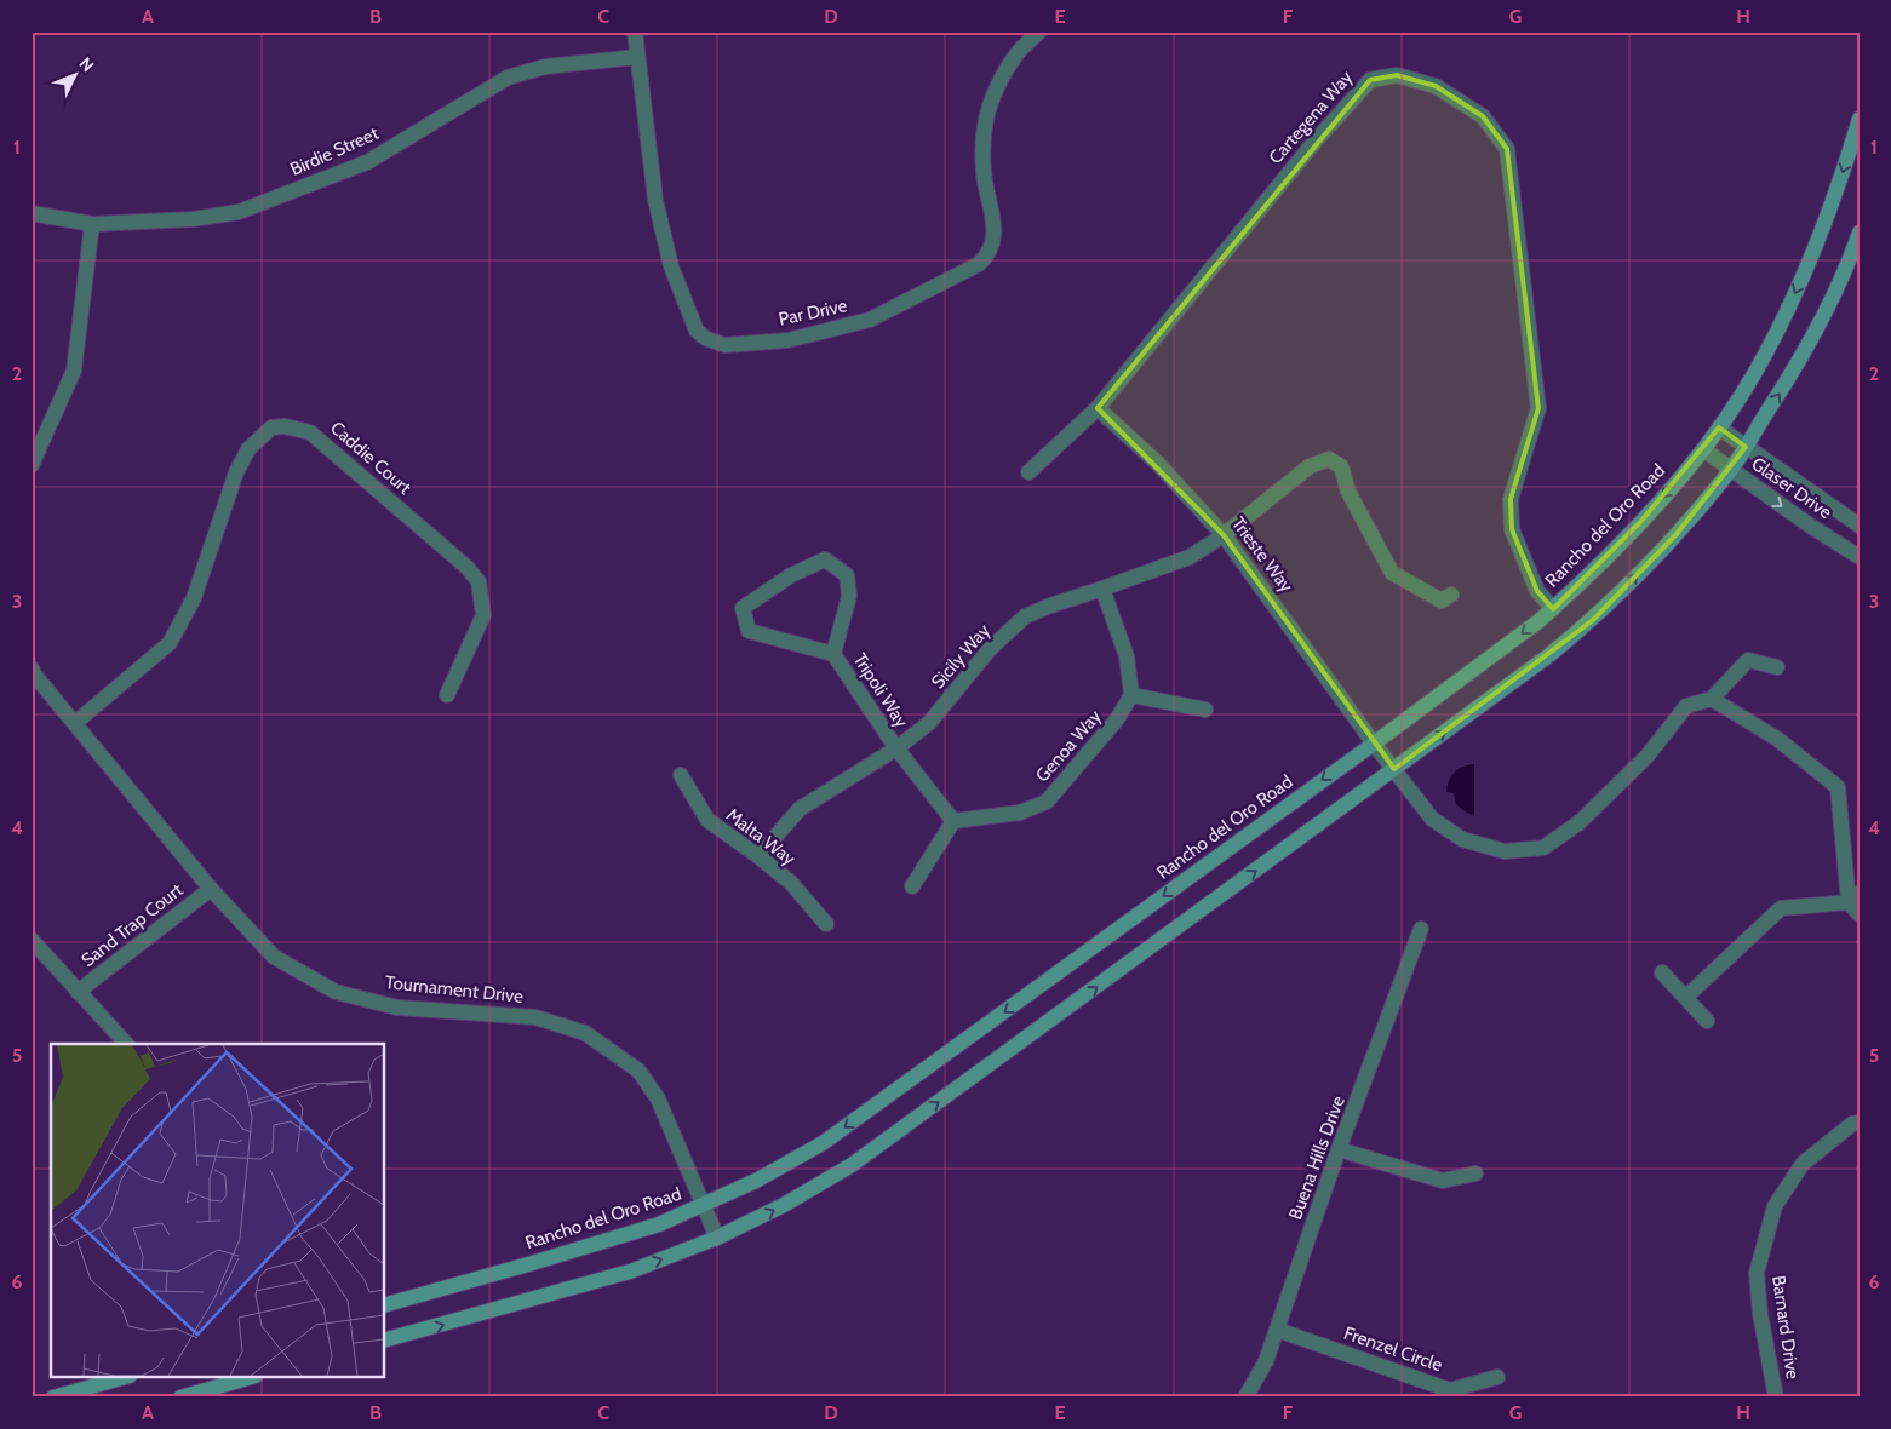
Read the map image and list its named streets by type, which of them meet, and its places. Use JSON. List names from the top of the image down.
{
  "streets": {
    "main road": ["Rancho del Oro Road"],
    "street": [
      "Cartegena Way",
      "Birdie Street",
      "Par Drive",
      "Caddie Court",
      "Glaser Drive",
      "Trieste Way",
      "Sicily Way",
      "Tripoli Way",
      "Genoa Way",
      "Malta Way",
      "Sand Trap Court",
      "Tournament Drive",
      "Buena Hills Drive",
      "Barnard Drive",
      "Frenzel Circle"
    ]
  },
  "crossings": [
    ["Cartegena Way", "Rancho del Oro Road"],
    ["Cartegena Way", "Trieste Way"],
    ["Birdie Street", "Par Drive"],
    ["Caddie Court", "Tournament Drive"],
    ["Glaser Drive", "Rancho del Oro Road"],
    ["Rancho del Oro Road", "Trieste Way"],
    ["Rancho del Oro Road", "Tournament Drive"],
    ["Trieste Way", "Sicily Way"],
    ["Sicily Way", "Tripoli Way"],
    ["Sicily Way", "Malta Way"],
    ["Sand Trap Court", "Tournament Drive"],
    ["Buena Hills Drive", "Frenzel Circle"]
  ],
  "north": "top right",
  "grid": {
    "columns": [
      "A",
      "B",
      "C",
      "D",
      "E",
      "F",
      "G",
      "H"
    ],
    "rows": [
      "1",
      "2",
      "3",
      "4",
      "5",
      "6"
    ]
  }
}
